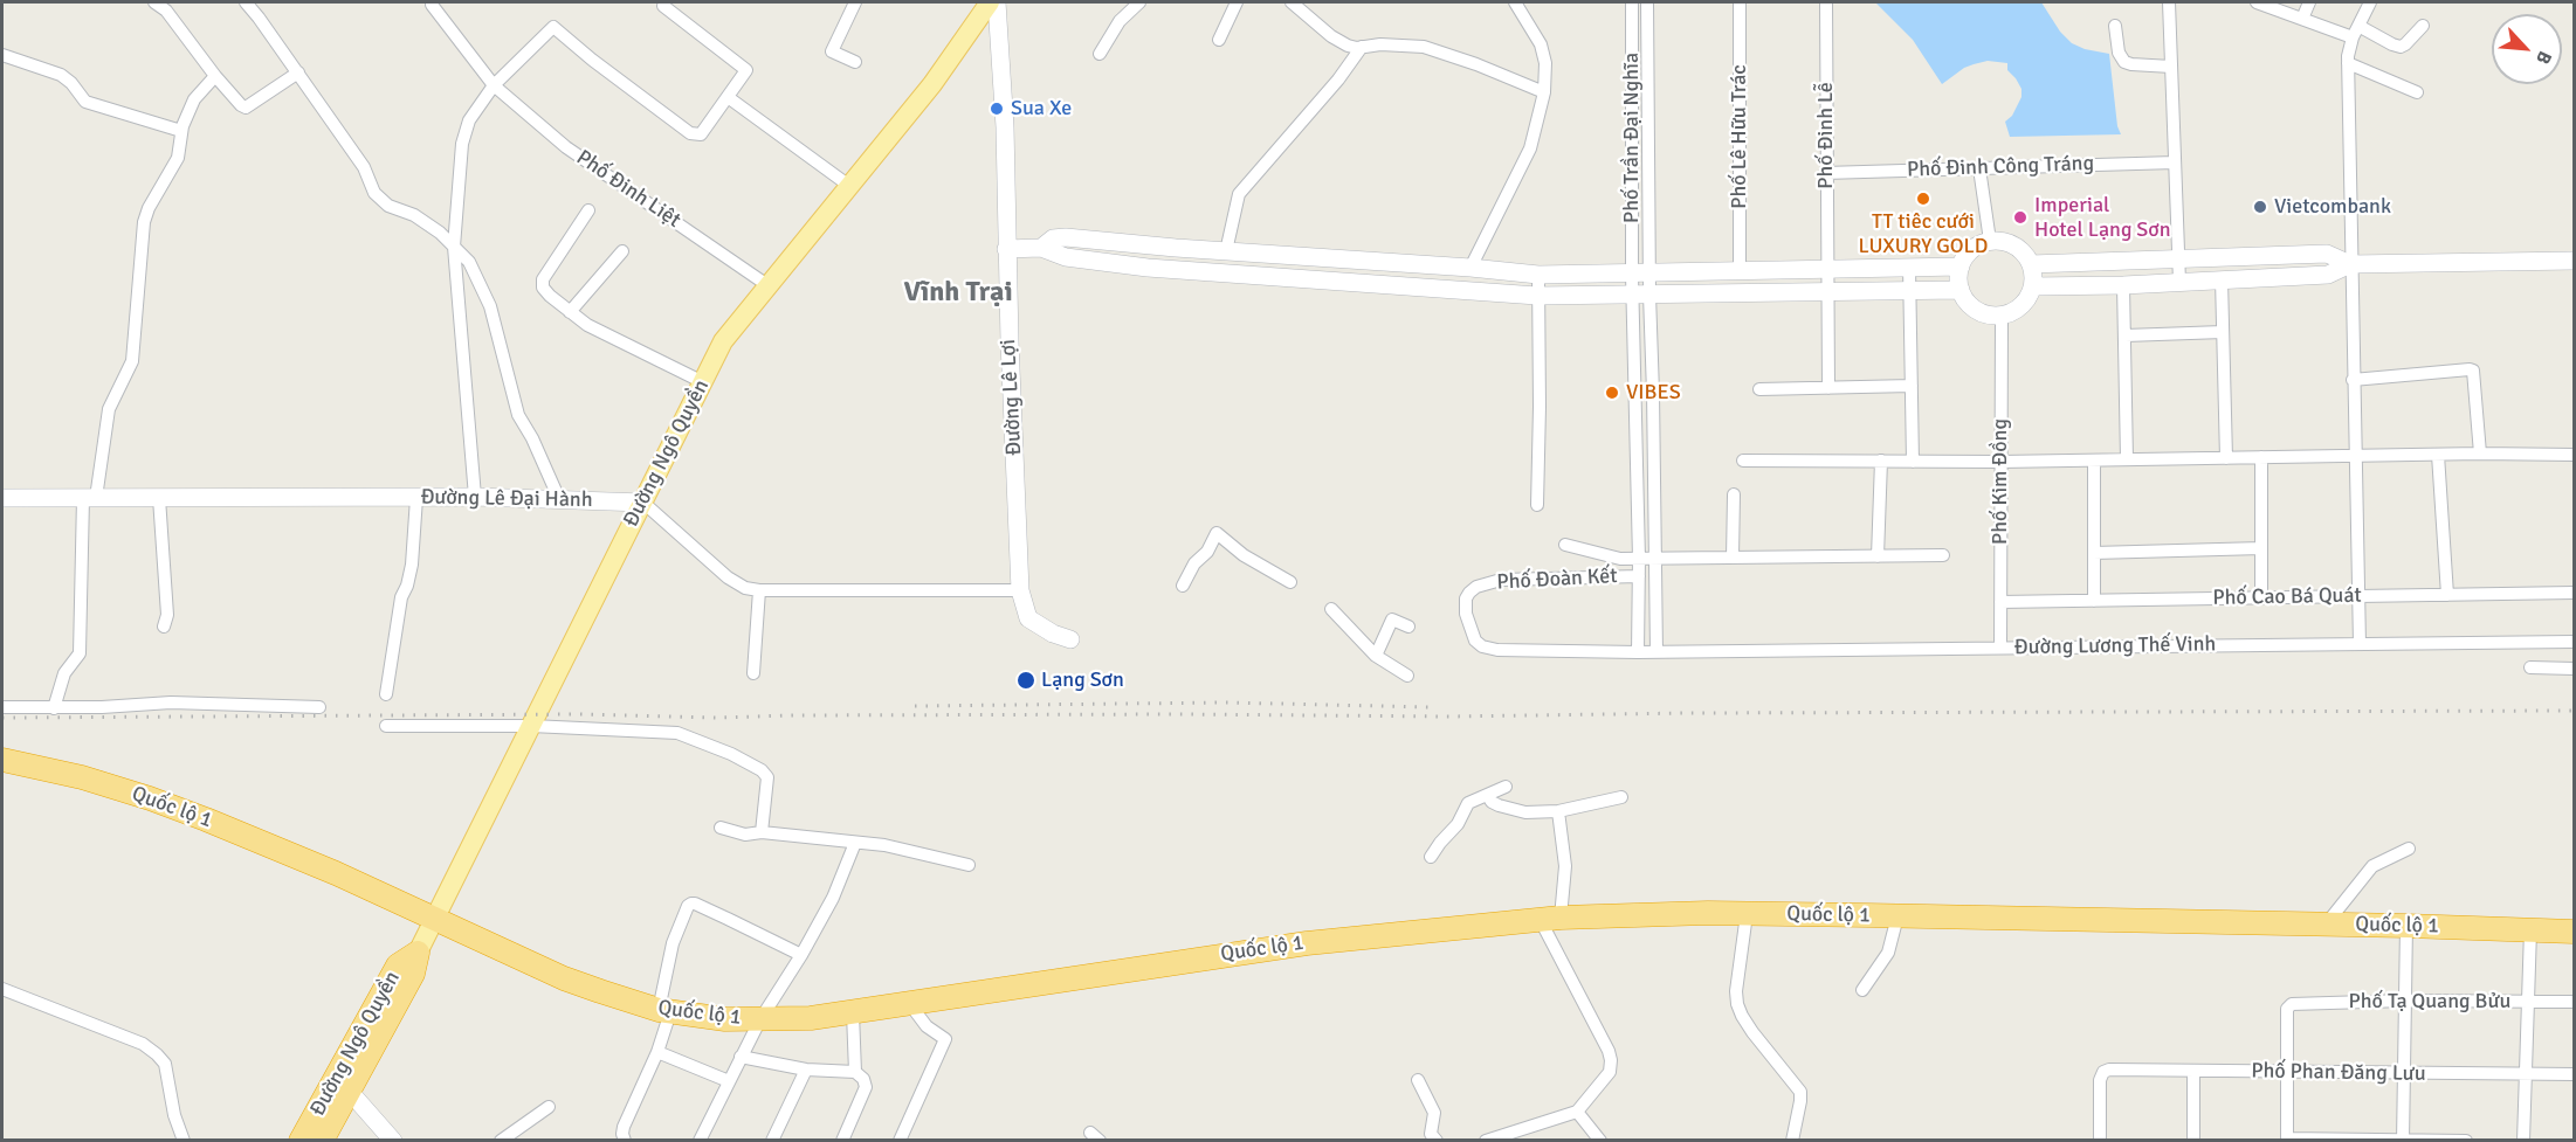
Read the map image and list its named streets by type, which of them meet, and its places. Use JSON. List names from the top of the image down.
{
  "streets": {
    "highway": ["Đường Ngô Quyền", "Quốc lộ 1"],
    "street": [
      "Phố Đinh Lễ",
      "Phố Lê Hữu Trác",
      "Phố Trần Đại Nghĩa",
      "Phố Đinh Công Tráng",
      "Phố Đinh Liệt",
      "Đường Lê Lợi",
      "Phố Kim Đồng",
      "Đường Lê Đại Hành",
      "Phố Đoàn Kết",
      "Phố Cao Bá Quát",
      "Đường Lương Thế Vinh",
      "Phố Tạ Quang Bửu",
      "Phố Phan Đăng Lưu"
    ]
  },
  "crossings": [
    ["Phố Đinh Lễ", "Phố Đinh Công Tráng"],
    ["Phố Đinh Liệt", "Đường Ngô Quyền"],
    ["Đường Ngô Quyền", "Đường Lê Đại Hành"],
    ["Đường Ngô Quyền", "Quốc lộ 1"],
    ["Phố Kim Đồng", "Phố Cao Bá Quát"],
    ["Phố Kim Đồng", "Đường Lương Thế Vinh"],
    ["Phố Đoàn Kết", "Đường Lương Thế Vinh"],
    ["Phố Tạ Quang Bửu", "Phố Phan Đăng Lưu"]
  ],
  "districts": ["Vĩnh Trại"],
  "places": [
    "Sua Xe",
    "TT tiêc cưới LUXURY GOLD",
    "Vietcombank",
    "Imperial Hotel Lạng Sơn",
    "VIBES",
    "Lạng Sơn"
  ],
  "north": "bottom right"
}
